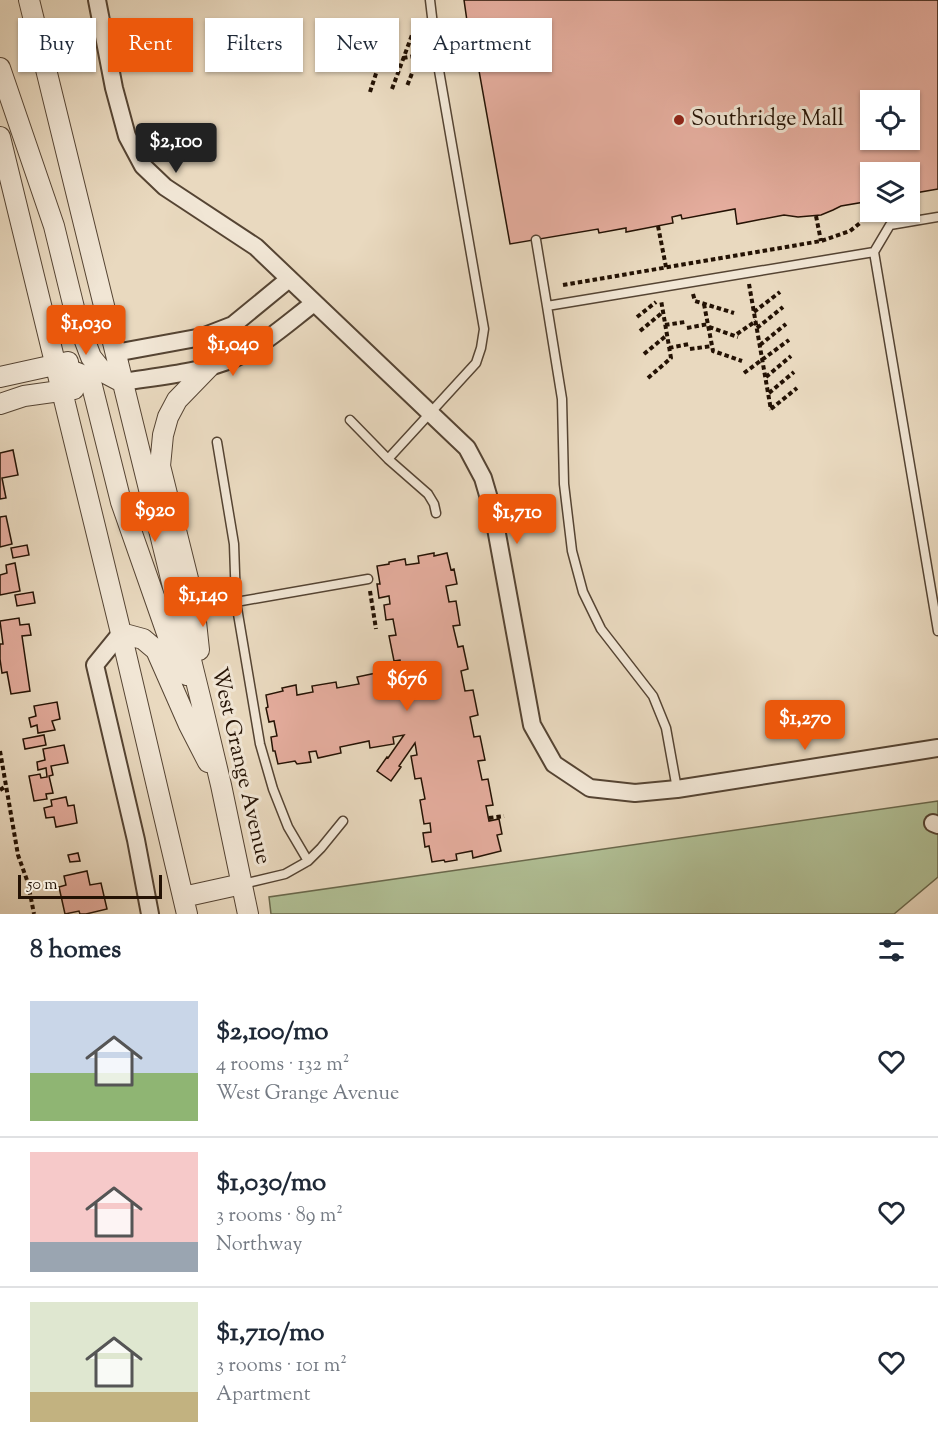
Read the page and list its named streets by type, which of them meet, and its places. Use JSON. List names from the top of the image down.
{
  "streets": {
    "street": ["West Grange Avenue"]
  },
  "places": ["Southridge Mall"],
  "scale_bar": "50 m",
  "page": {
    "chip": [
      "Buy",
      "Rent",
      "Filters",
      "New",
      "Apartment"
    ],
    "price": [
      "$2,100",
      "$1,030",
      "$1,040",
      "$920",
      "$1,710",
      "$1,140",
      "$676",
      "$1,270"
    ],
    "scale": "50 m",
    "heading": "8 homes",
    "list": [
      {
        "name": "$2,100/mo",
        "note": "4 rooms · 132 m² · West Grange Avenue"
      },
      {
        "name": "$1,030/mo",
        "note": "3 rooms · 89 m² · Northway"
      },
      {
        "name": "$1,710/mo",
        "note": "3 rooms · 101 m² · Apartment"
      }
    ]
  }
}
